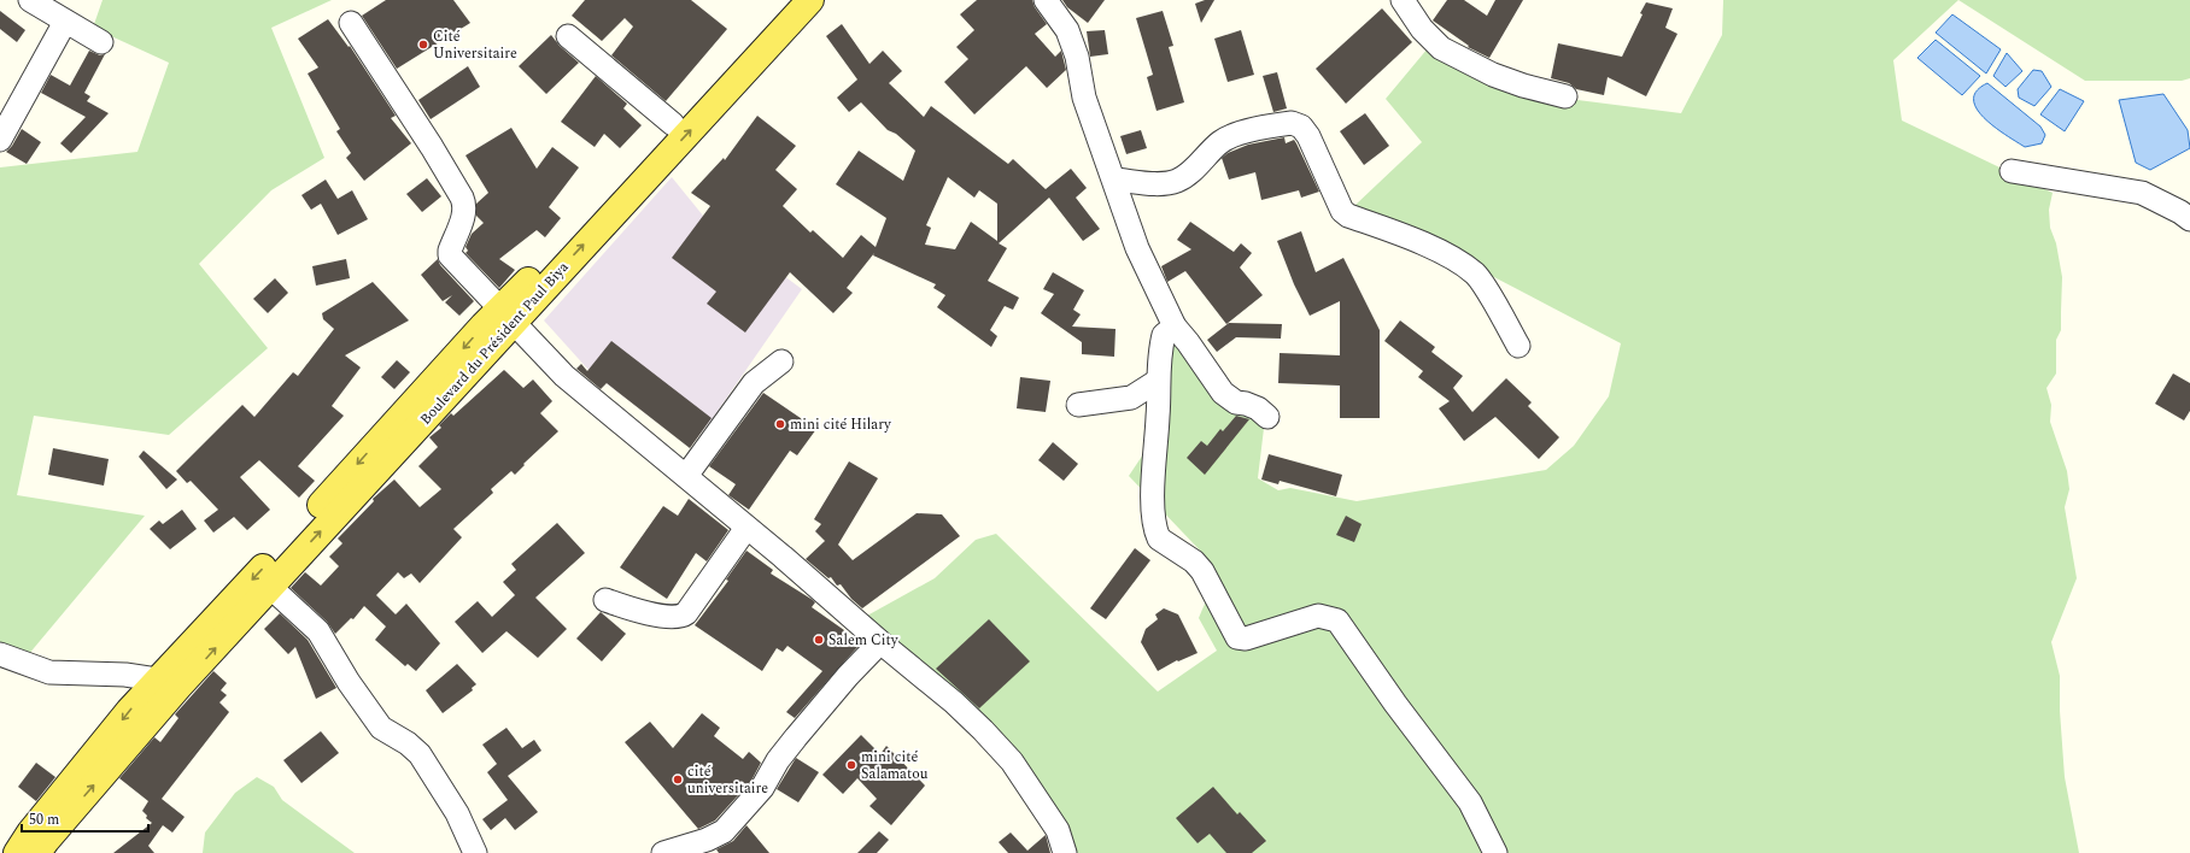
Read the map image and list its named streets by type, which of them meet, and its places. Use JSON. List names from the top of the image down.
{
  "streets": {
    "main road": ["Boulevard du Président Paul Biya"]
  },
  "places": [
    "Cité Universitaire",
    "mini cité Hilary",
    "Salem City",
    "mini cité Salamatou",
    "cité universitaire"
  ],
  "scale_bar": "50 m"
}
